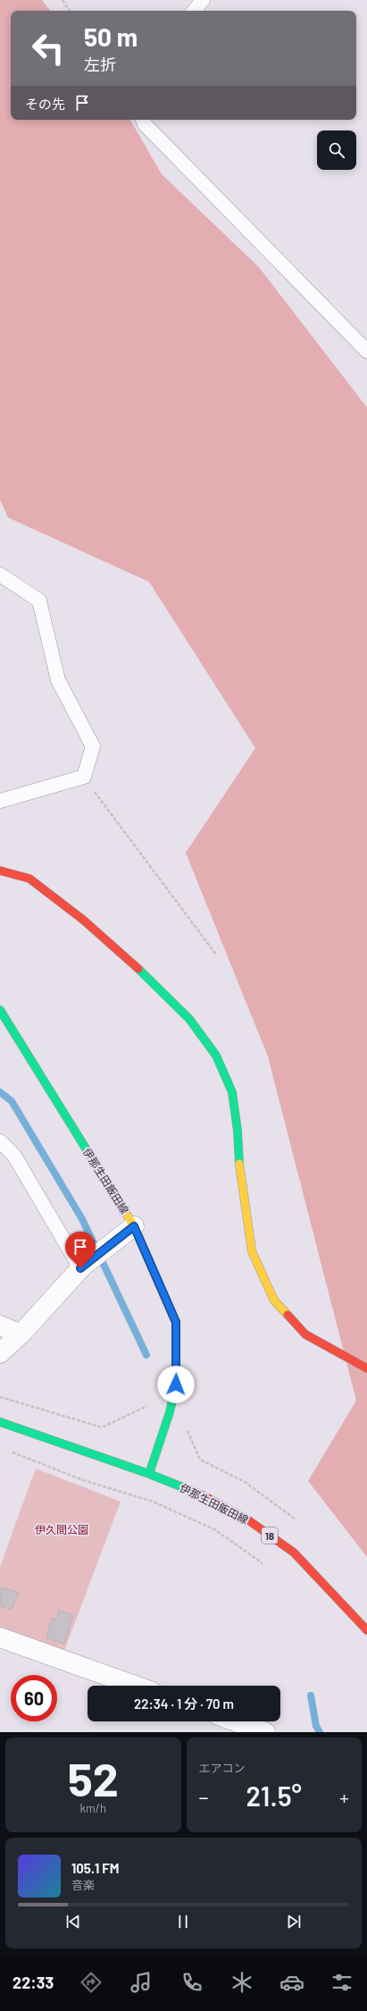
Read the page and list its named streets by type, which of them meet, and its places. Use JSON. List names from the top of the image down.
{
  "streets": {
    "street": ["伊那生田飯田線", "18"]
  },
  "parks": ["伊久間公園"],
  "page": {
    "turn": ["50 m", "左折"],
    "then": "その先",
    "limit": "60",
    "trip": "22:34 · 1 分 · 70 m",
    "tile": [
      ["52", "km/h"],
      "エアコン"
    ],
    "heat": ["−", "21.5°", "+"],
    "song": ["105.1 FM", "音楽"],
    "tabs": "22:33"
  }
}
